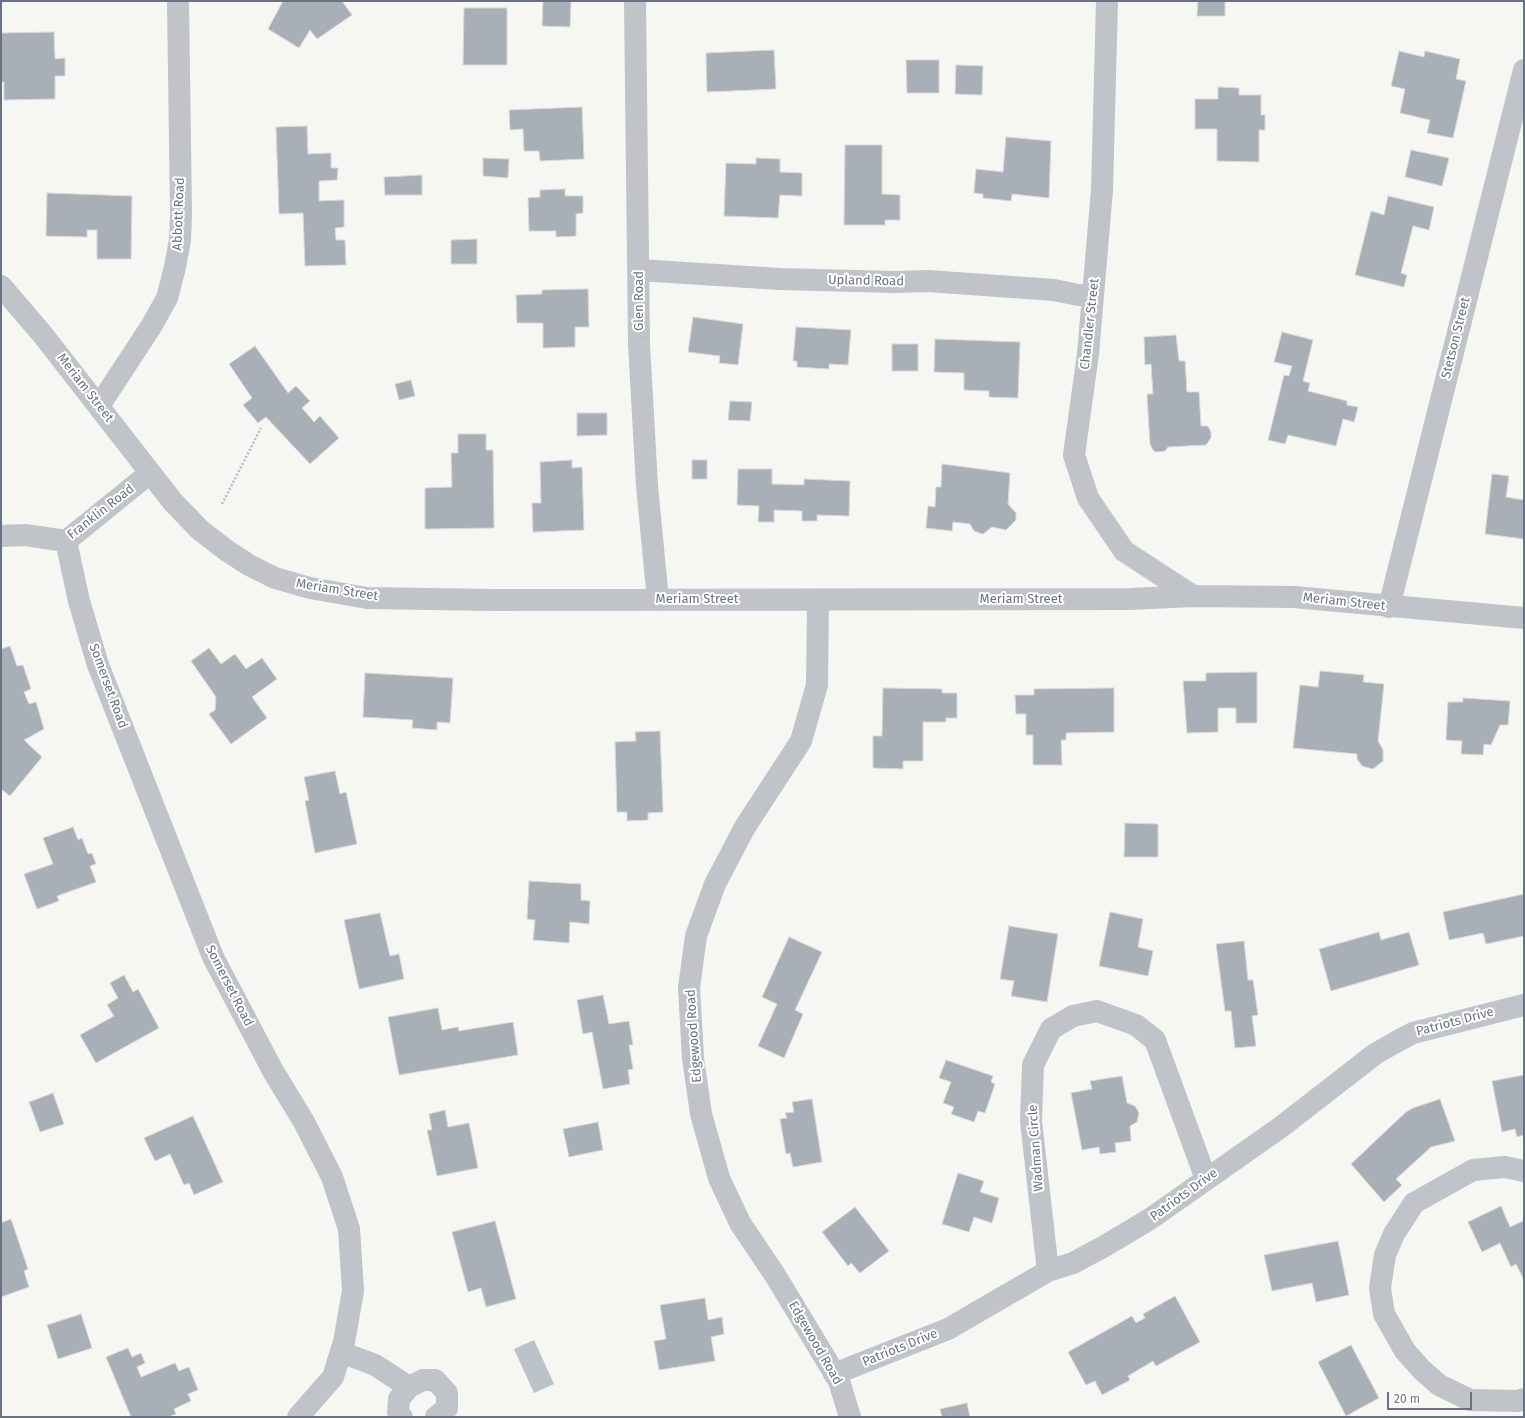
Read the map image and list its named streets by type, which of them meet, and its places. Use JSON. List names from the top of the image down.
{
  "streets": {
    "street": [
      "Abbott Road",
      "Upland Road",
      "Glen Road",
      "Chandler Street",
      "Stetson Street",
      "Meriam Street",
      "Franklin Road",
      "Somerset Road",
      "Patriots Drive",
      "Edgewood Road",
      "Wadman Circle"
    ]
  },
  "crossings": [
    ["Abbott Road", "Meriam Street"],
    ["Upland Road", "Glen Road"],
    ["Upland Road", "Chandler Street"],
    ["Glen Road", "Meriam Street"],
    ["Chandler Street", "Meriam Street"],
    ["Stetson Street", "Meriam Street"],
    ["Meriam Street", "Franklin Road"],
    ["Meriam Street", "Edgewood Road"],
    ["Franklin Road", "Somerset Road"],
    ["Patriots Drive", "Edgewood Road"],
    ["Patriots Drive", "Wadman Circle"]
  ],
  "scale_bar": "20 m"
}
